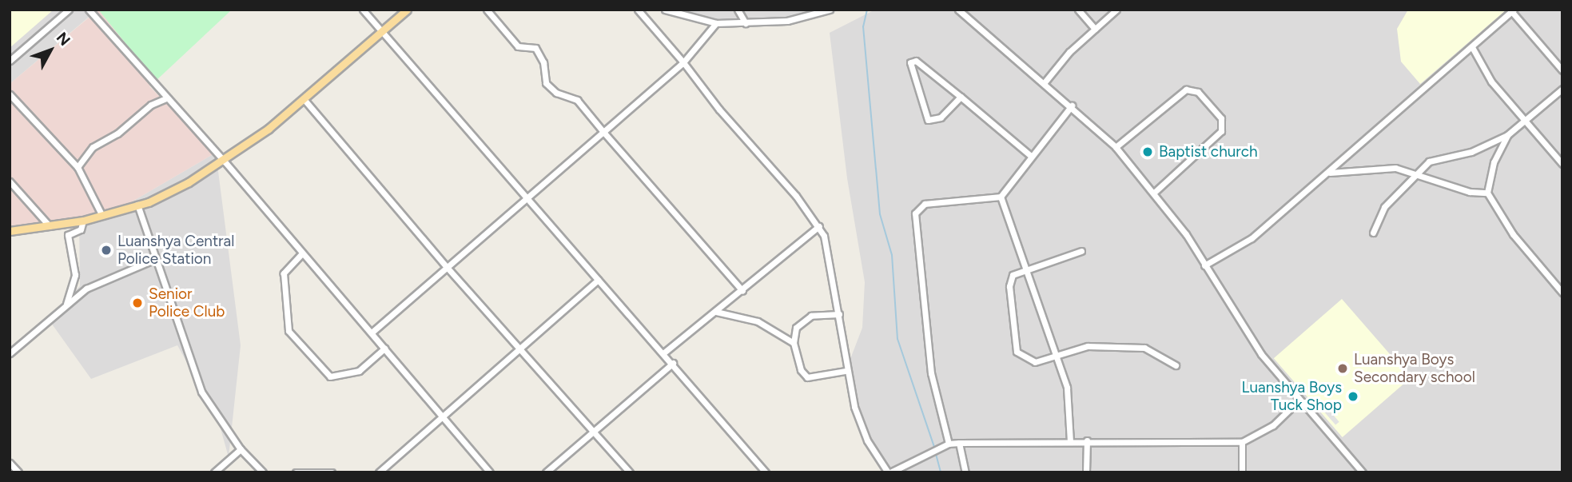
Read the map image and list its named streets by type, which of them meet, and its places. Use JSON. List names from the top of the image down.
{
  "places": [
    "Baptist church",
    "Luanshya Central Police Station",
    "Senior Police Club",
    "Luanshya Boys Secondary school",
    "Luanshya Boys Tuck Shop"
  ],
  "north": "top right"
}
